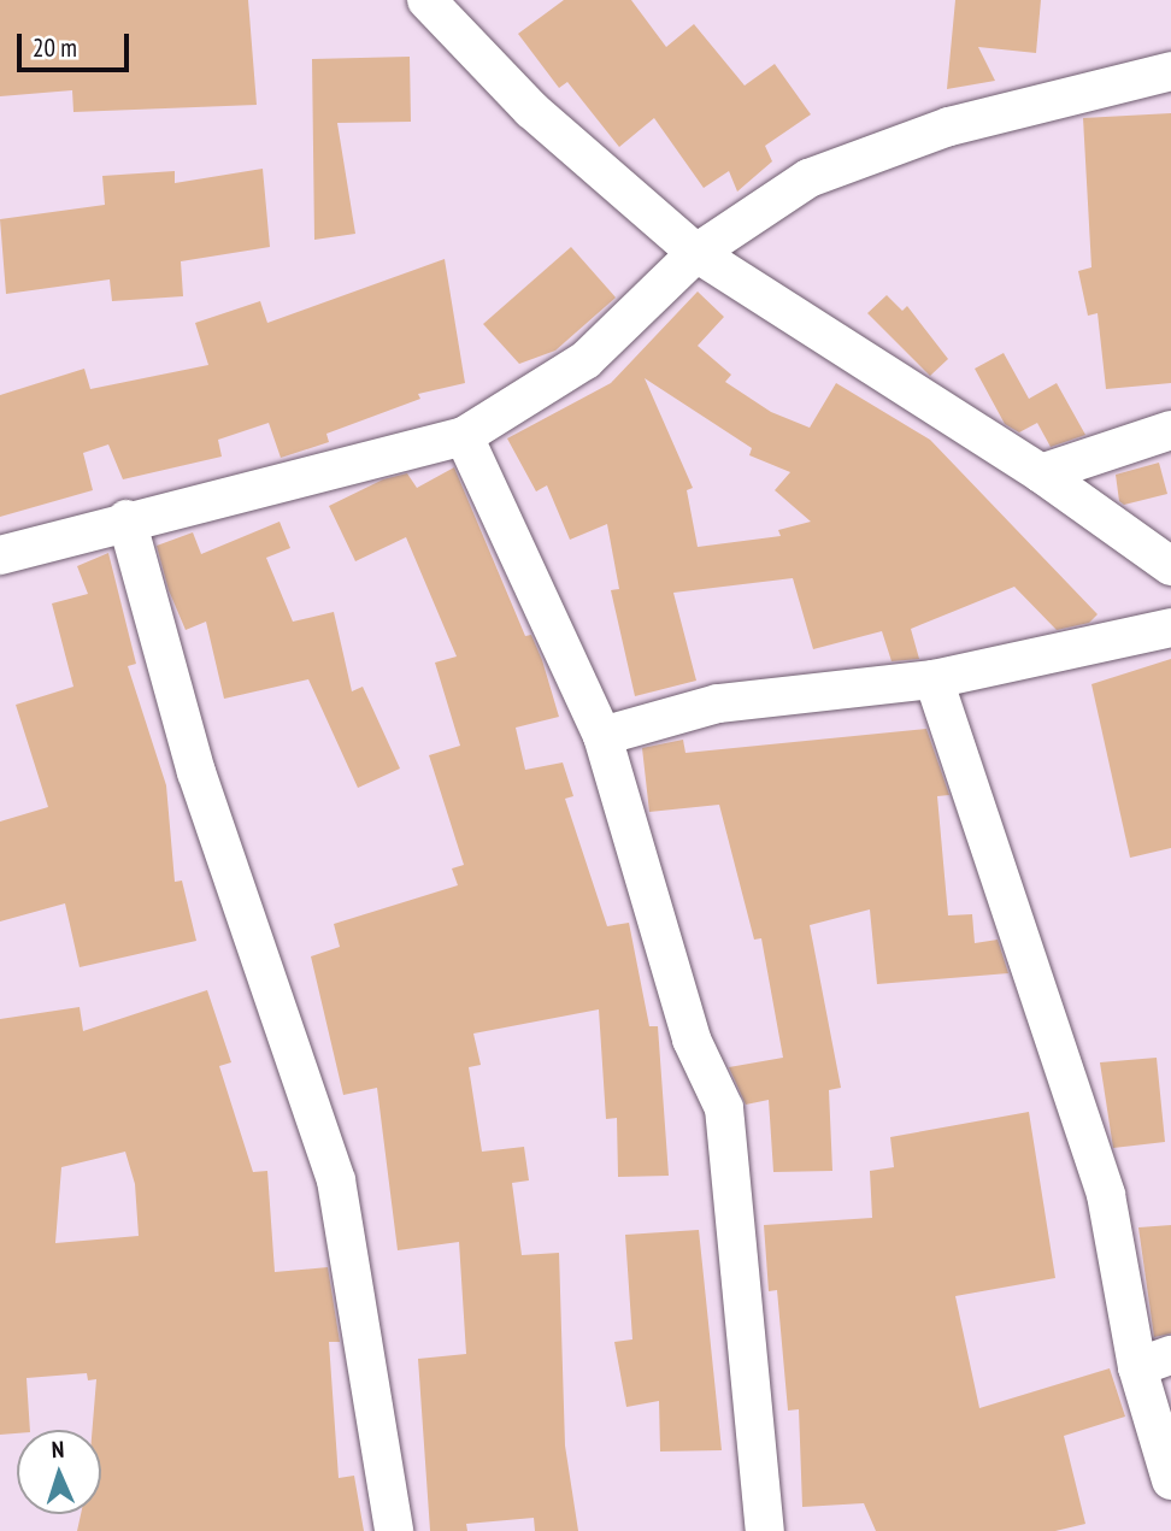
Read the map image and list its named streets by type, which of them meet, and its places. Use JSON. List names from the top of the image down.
{
  "scale_bar": "20 m",
  "north": "top"
}
